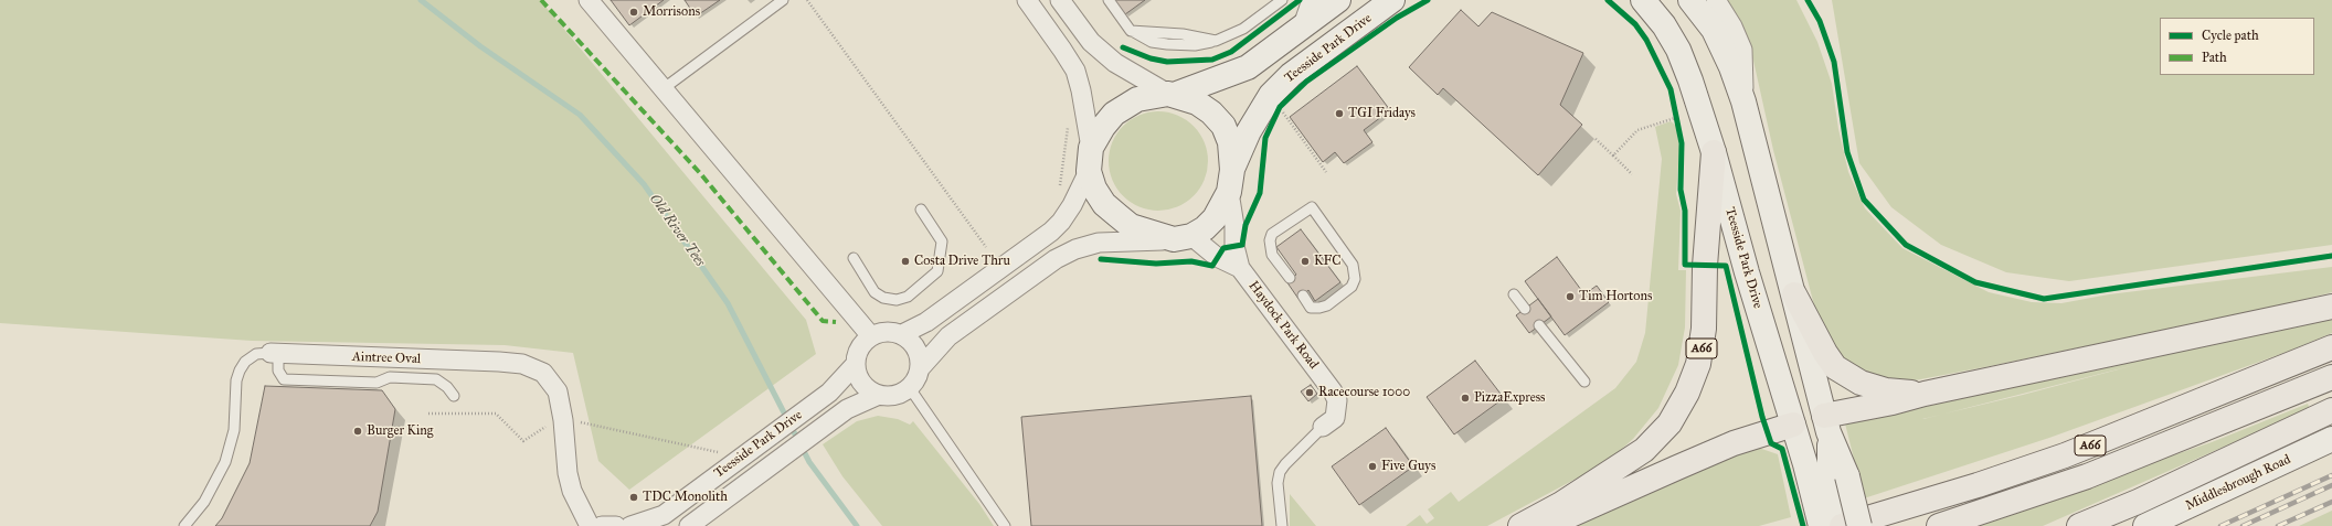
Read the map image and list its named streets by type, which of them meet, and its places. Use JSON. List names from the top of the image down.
{
  "streets": {
    "highway": ["A66"],
    "street": [
      "Teesside Park Drive",
      "Haydock Park Road",
      "Aintree Oval",
      "Middlesbrough Road"
    ]
  },
  "crossings": [
    ["Teesside Park Drive", "A66"]
  ],
  "water": ["Old River Tees"],
  "places": [
    "Morrisons",
    "TGI Fridays",
    "Costa Drive Thru",
    "KFC",
    "Tim Hortons",
    "Racecourse 1000",
    "PizzaExpress",
    "Burger King",
    "Five Guys",
    "TDC Monolith"
  ],
  "legend": ["Cycle path", "Path"]
}
